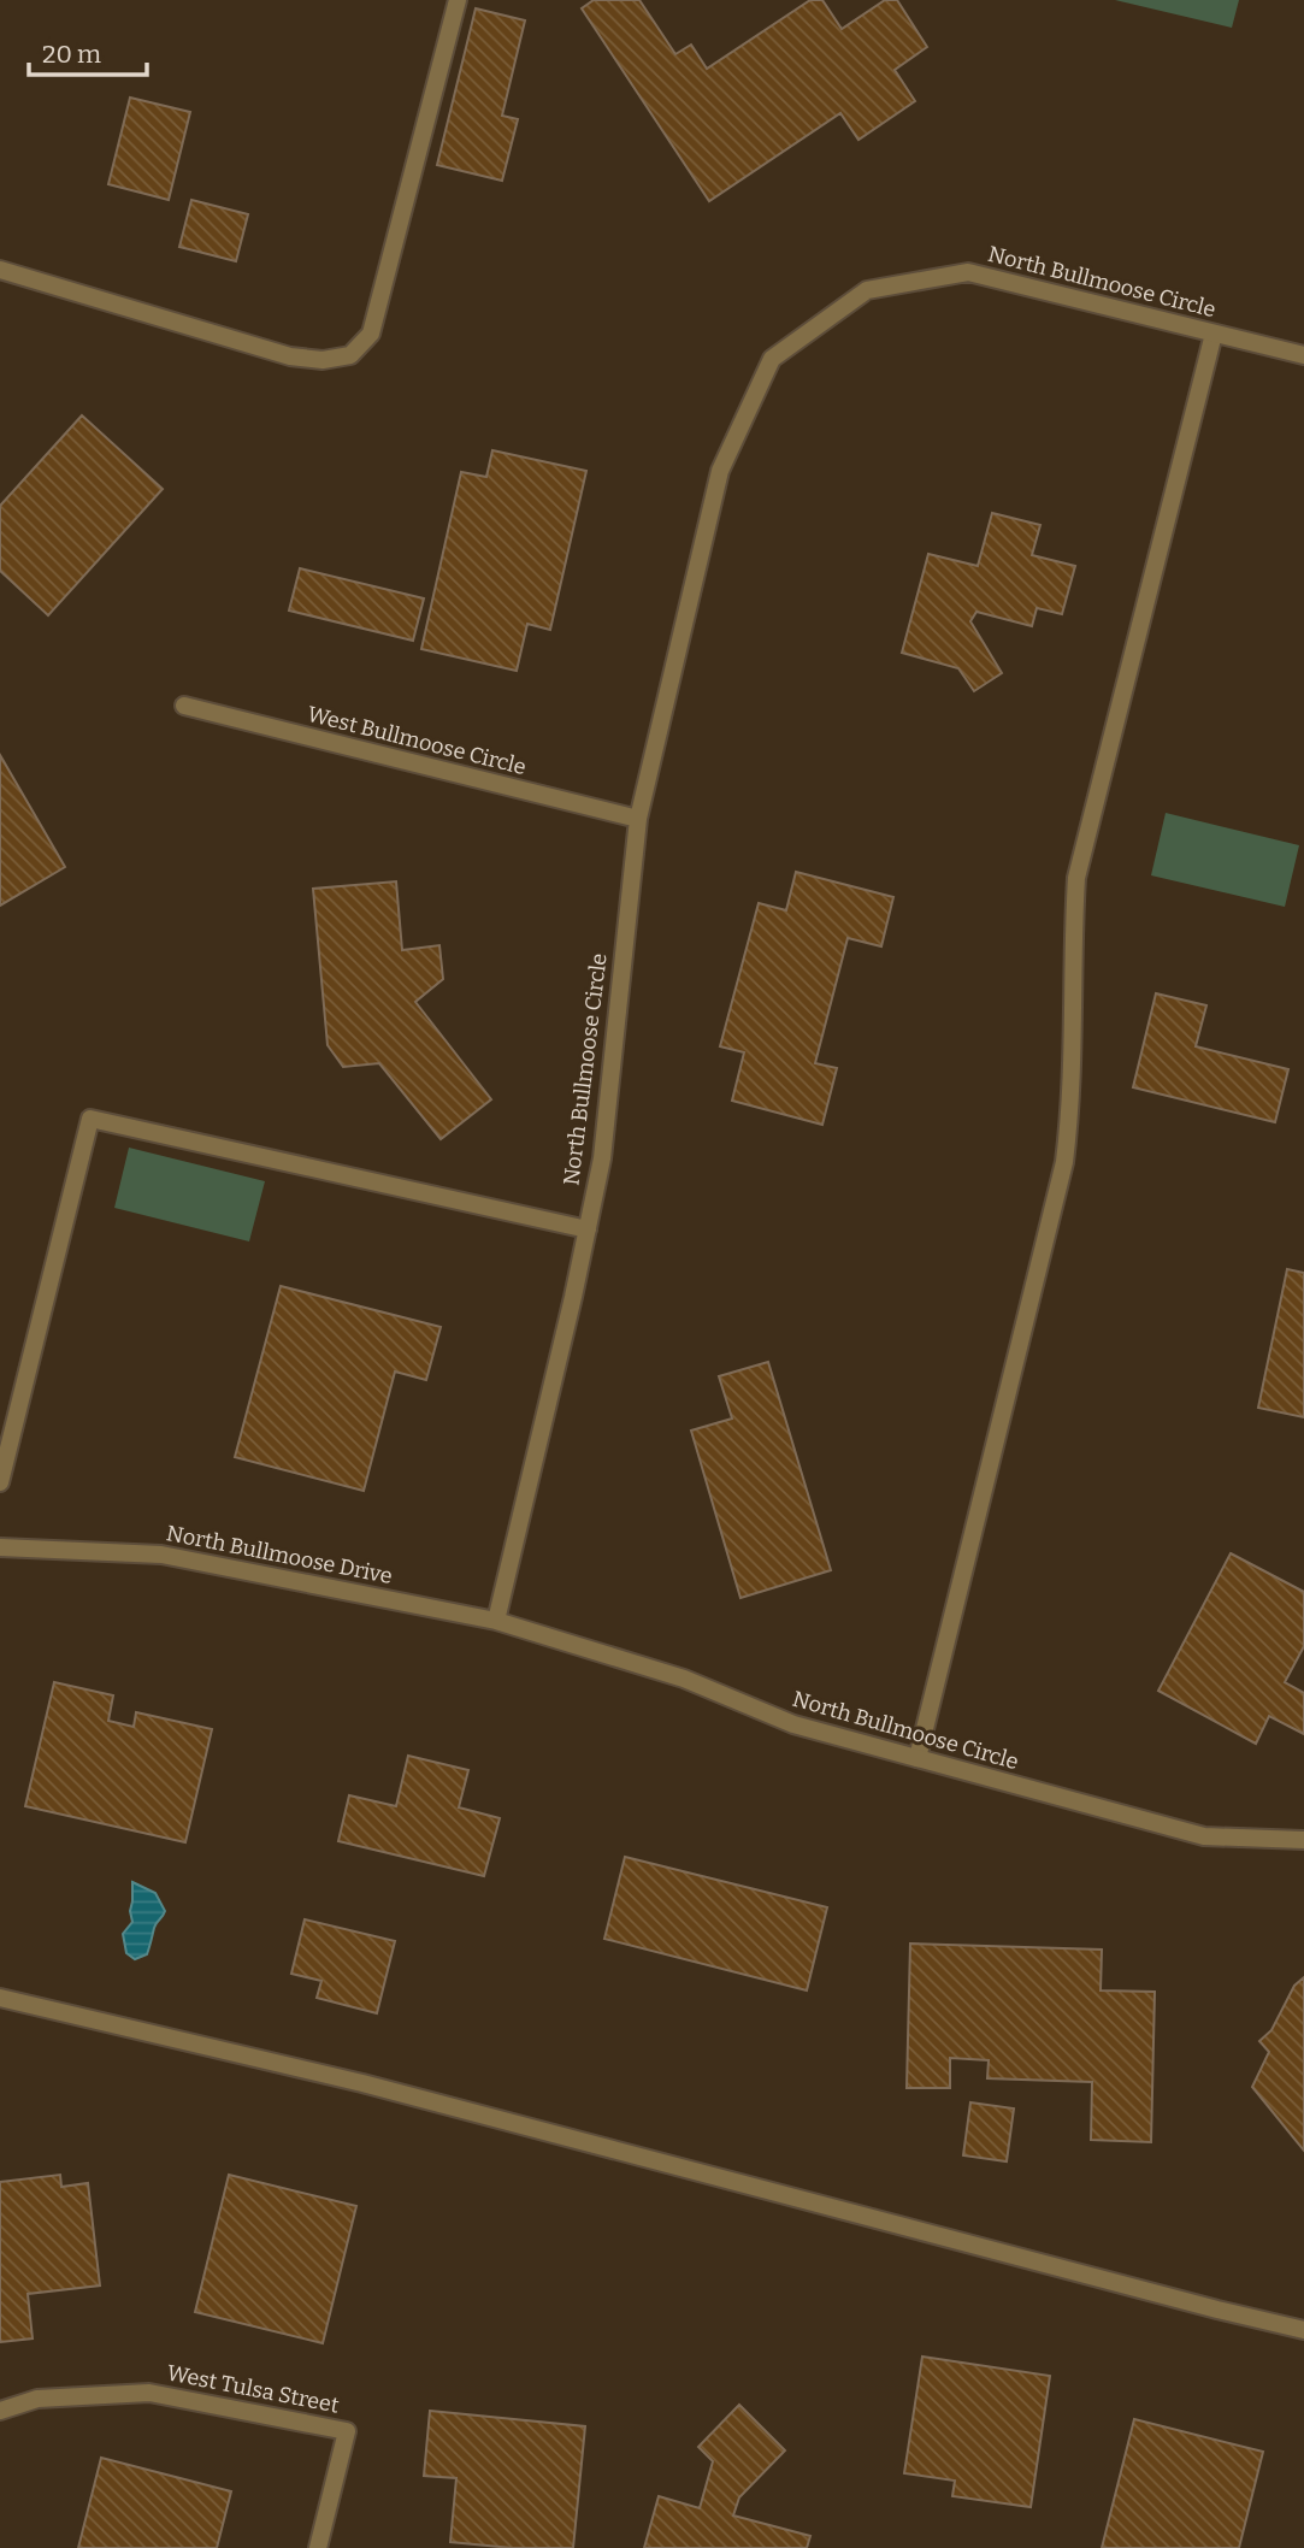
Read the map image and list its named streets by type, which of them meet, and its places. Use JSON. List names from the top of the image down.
{
  "streets": {
    "street": [
      "North Bullmoose Circle",
      "West Bullmoose Circle",
      "North Bullmoose Drive",
      "West Tulsa Street"
    ]
  },
  "crossings": [
    ["North Bullmoose Circle", "West Bullmoose Circle"],
    ["North Bullmoose Circle", "North Bullmoose Drive"]
  ],
  "scale_bar": "20 m"
}
